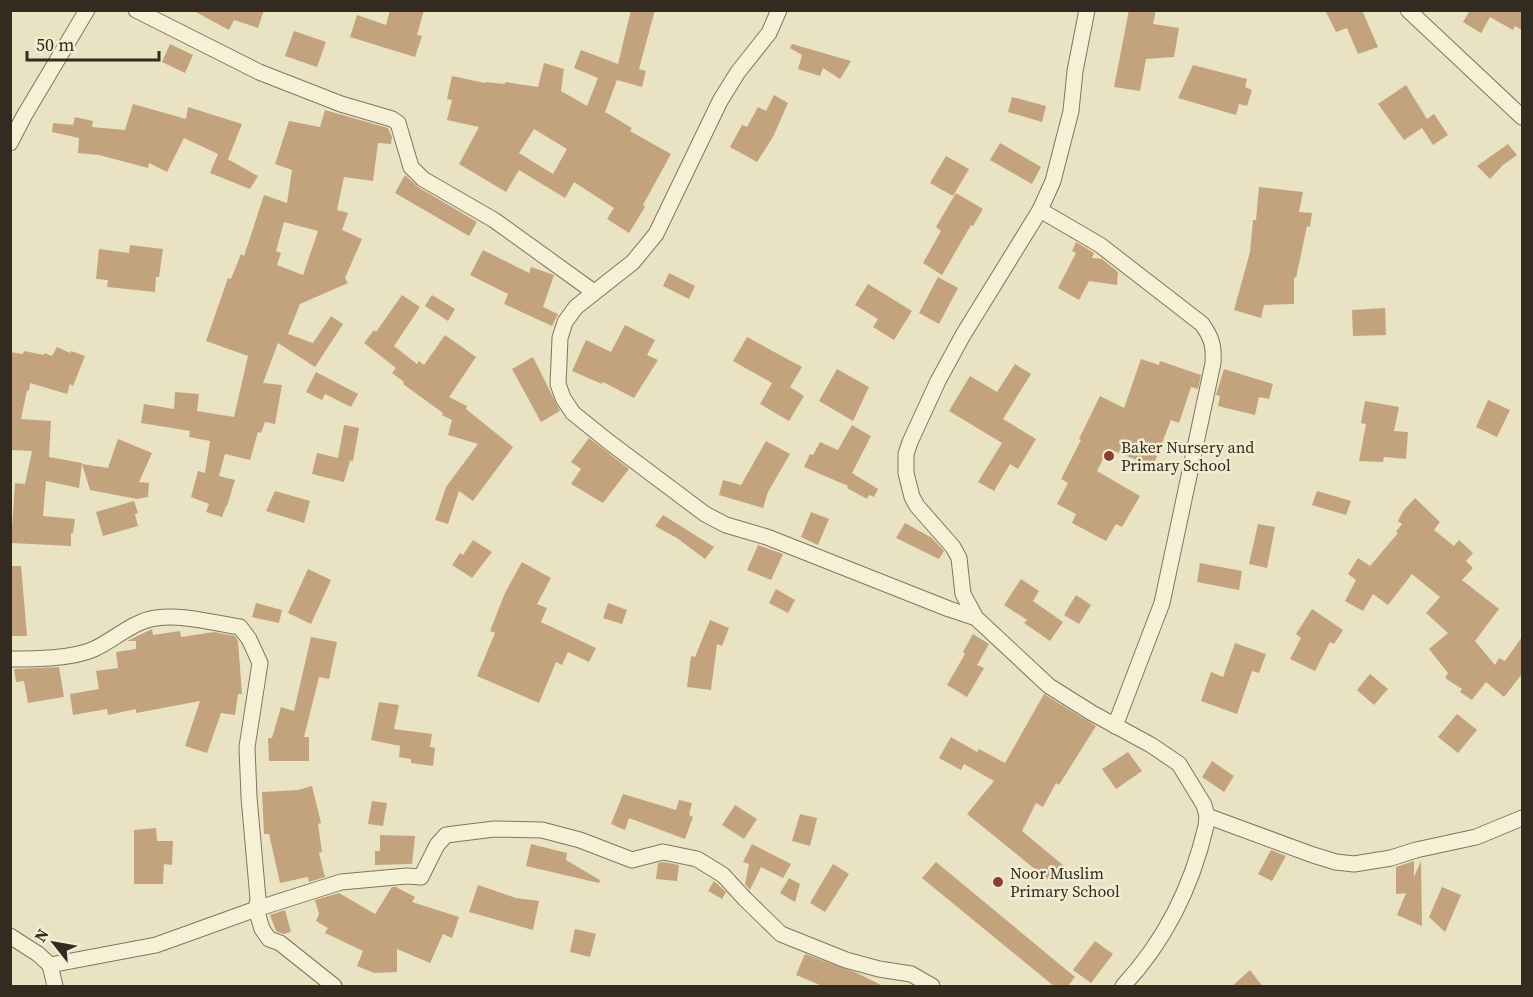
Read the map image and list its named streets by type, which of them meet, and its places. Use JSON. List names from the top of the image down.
{
  "places": ["Baker Nursery and Primary School", "Noor Muslim Primary School"],
  "scale_bar": "50 m",
  "north": "top left"
}
